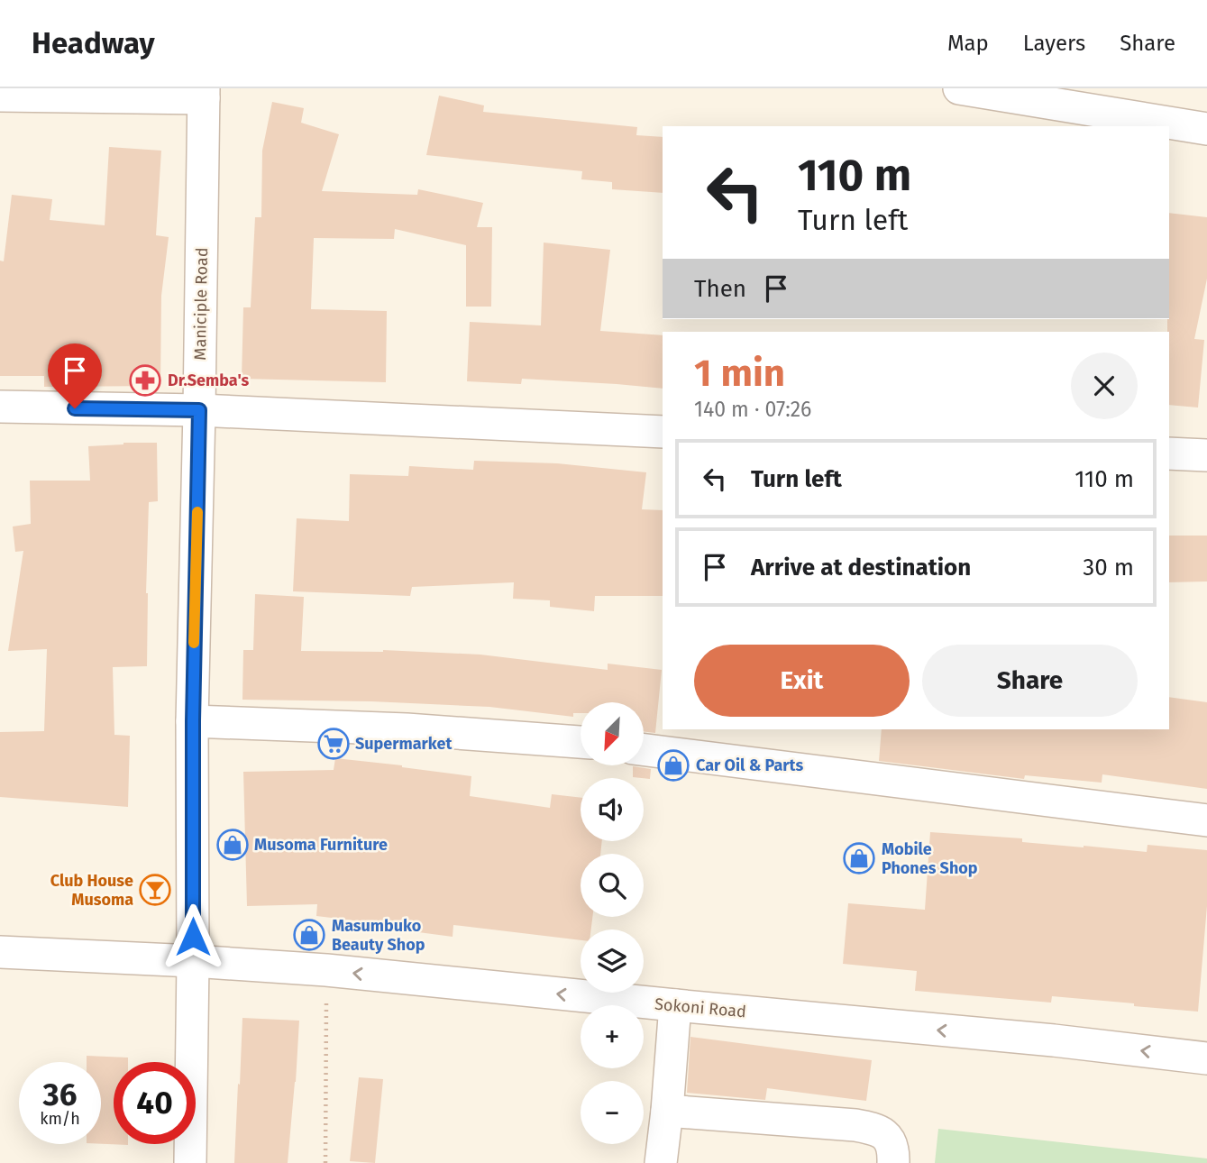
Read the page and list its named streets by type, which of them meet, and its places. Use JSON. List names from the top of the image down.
{
  "streets": {
    "street": ["Maniciple Road", "Sokoni Road"]
  },
  "crossings": [
    ["Maniciple Road", "Sokoni Road"]
  ],
  "places": {
    "pharmacy": ["Dr.Semba's"],
    "supermarket": ["Supermarket"],
    "shop": [
      "Car Oil & Parts",
      "Musoma Furniture",
      "Mobile Phones Shop",
      "Masumbuko Beauty Shop"
    ],
    "bar": ["Club House Musoma"]
  },
  "north": "bottom left",
  "page": {
    "header": "Headway",
    "nav": ["Map", "Layers", "Share"],
    "turn": ["110 m", "Turn left"],
    "then": "Then",
    "heading": ["1 min", "140 m · 07:26"],
    "list": [
      {
        "name": "Turn left",
        "value": "110 m"
      },
      {
        "name": "Arrive at destination",
        "value": "30 m"
      }
    ],
    "buttons": ["Exit", "Share"],
    "map_buttons": ["+", "−"],
    "speed": "36 km/h",
    "limit": "40"
  }
}
